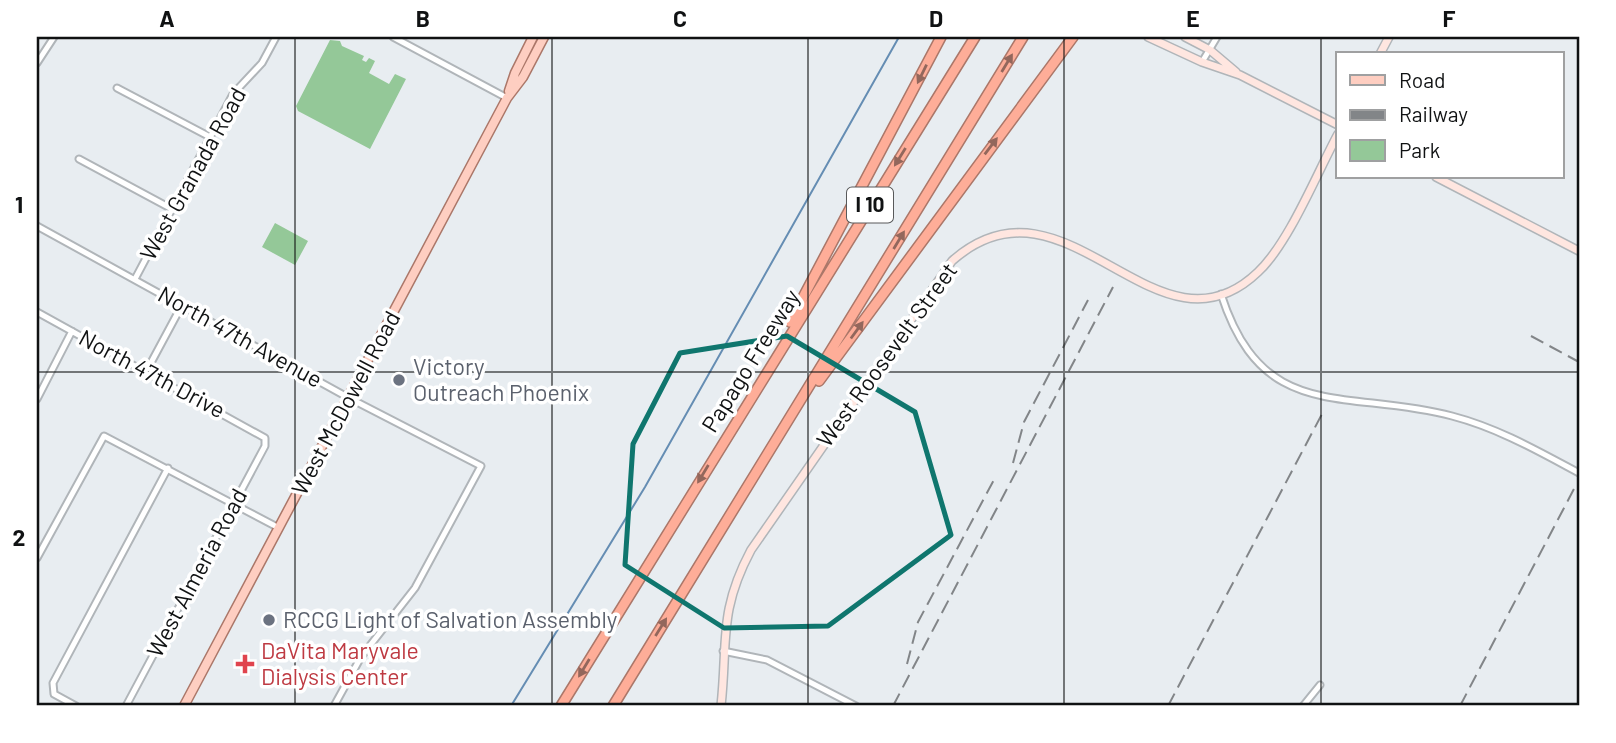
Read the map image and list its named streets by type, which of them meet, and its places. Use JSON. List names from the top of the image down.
{
  "streets": {
    "highway": ["I 10", "Papago Freeway"],
    "main road": ["West McDowell Road"],
    "street": [
      "West Granada Road",
      "North 47th Avenue",
      "West Roosevelt Street",
      "North 47th Drive",
      "West Almeria Road"
    ]
  },
  "crossings": [
    ["West Granada Road", "North 47th Avenue"],
    ["North 47th Avenue", "West McDowell Road"],
    ["North 47th Drive", "West Almeria Road"]
  ],
  "places": {
    "other": ["Victory Outreach Phoenix", "RCCG Light of Salvation Assembly"],
    "health": ["DaVita Maryvale Dialysis Center"]
  },
  "legend": ["Road", "Railway", "Park"],
  "grid": {
    "columns": [
      "A",
      "B",
      "C",
      "D",
      "E",
      "F"
    ],
    "rows": ["1", "2"]
  }
}
